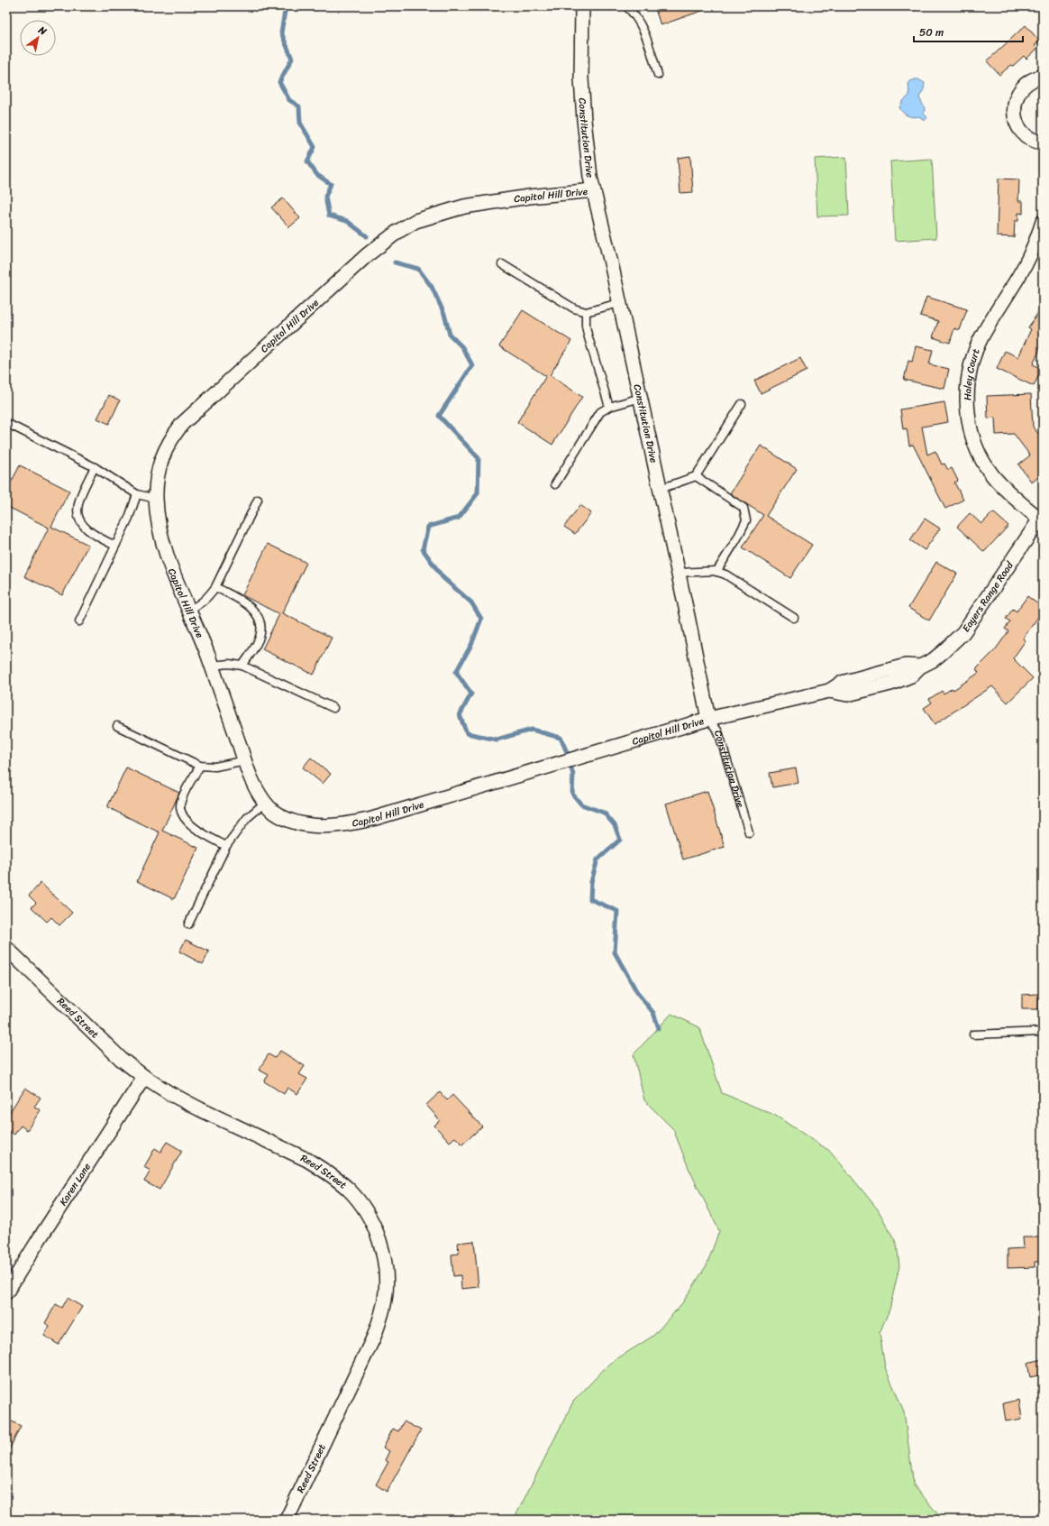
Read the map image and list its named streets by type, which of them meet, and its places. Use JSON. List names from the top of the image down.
{
  "streets": {
    "street": [
      "Constitution Drive",
      "Capitol Hill Drive",
      "Haley Court",
      "Eayers Range Road",
      "Reed Street",
      "Karen Lane"
    ]
  },
  "crossings": [
    ["Constitution Drive", "Capitol Hill Drive"],
    ["Constitution Drive", "Eayers Range Road"],
    ["Capitol Hill Drive", "Eayers Range Road"],
    ["Haley Court", "Eayers Range Road"],
    ["Reed Street", "Karen Lane"]
  ],
  "scale_bar": "50 m",
  "north": "top right"
}
